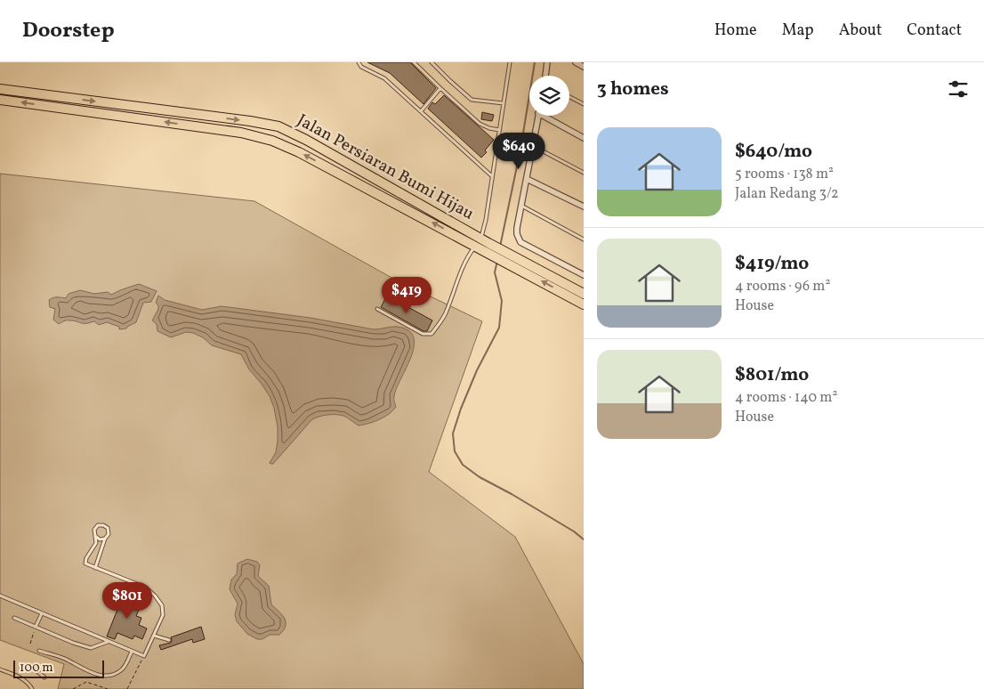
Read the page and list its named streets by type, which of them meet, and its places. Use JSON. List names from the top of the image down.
{
  "streets": {
    "main road": ["Jalan Persiaran Bumi Hijau"]
  },
  "scale_bar": "100 m",
  "page": {
    "header": "Doorstep",
    "nav": [
      "Home",
      "Map",
      "About",
      "Contact"
    ],
    "heading": "3 homes",
    "list": [
      {
        "name": "$640/mo",
        "note": "5 rooms · 138 m² · Jalan Redang 3/2"
      },
      {
        "name": "$419/mo",
        "note": "4 rooms · 96 m² · House"
      },
      {
        "name": "$801/mo",
        "note": "4 rooms · 140 m² · House"
      }
    ],
    "price": ["$640", "$419", "$801"],
    "scale": "100 m"
  }
}
